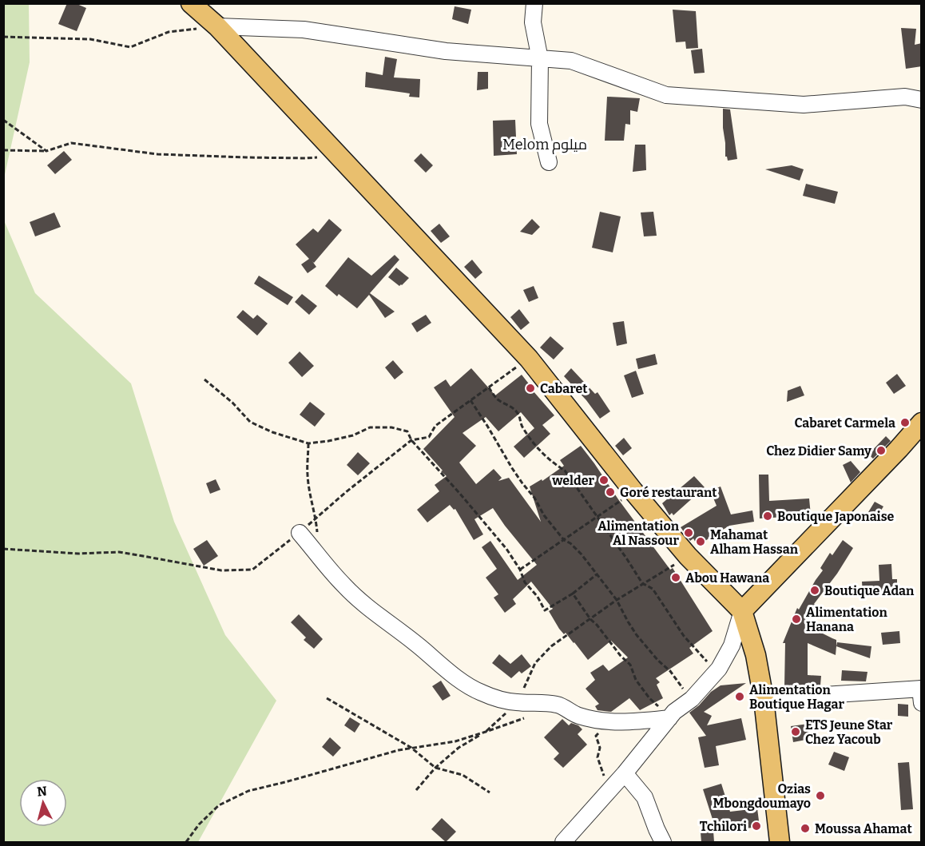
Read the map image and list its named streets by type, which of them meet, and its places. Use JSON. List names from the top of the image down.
{
  "districts": ["Melom ميلوم"],
  "places": [
    "Cabaret",
    "Cabaret Carmela",
    "Chez Didier Samy",
    "welder",
    "Goré restaurant",
    "Boutique Japonaise",
    "Alimentation Al Nassour",
    "Mahamat Alham Hassan",
    "Abou Hawana",
    "Boutique Adan",
    "Alimentation Hanana",
    "Alimentation Boutique Hagar",
    "ETS Jeune Star Chez Yacoub",
    "Ozias Mbongdoumayo",
    "Tchilori",
    "Moussa Ahamat"
  ],
  "north": "top"
}
